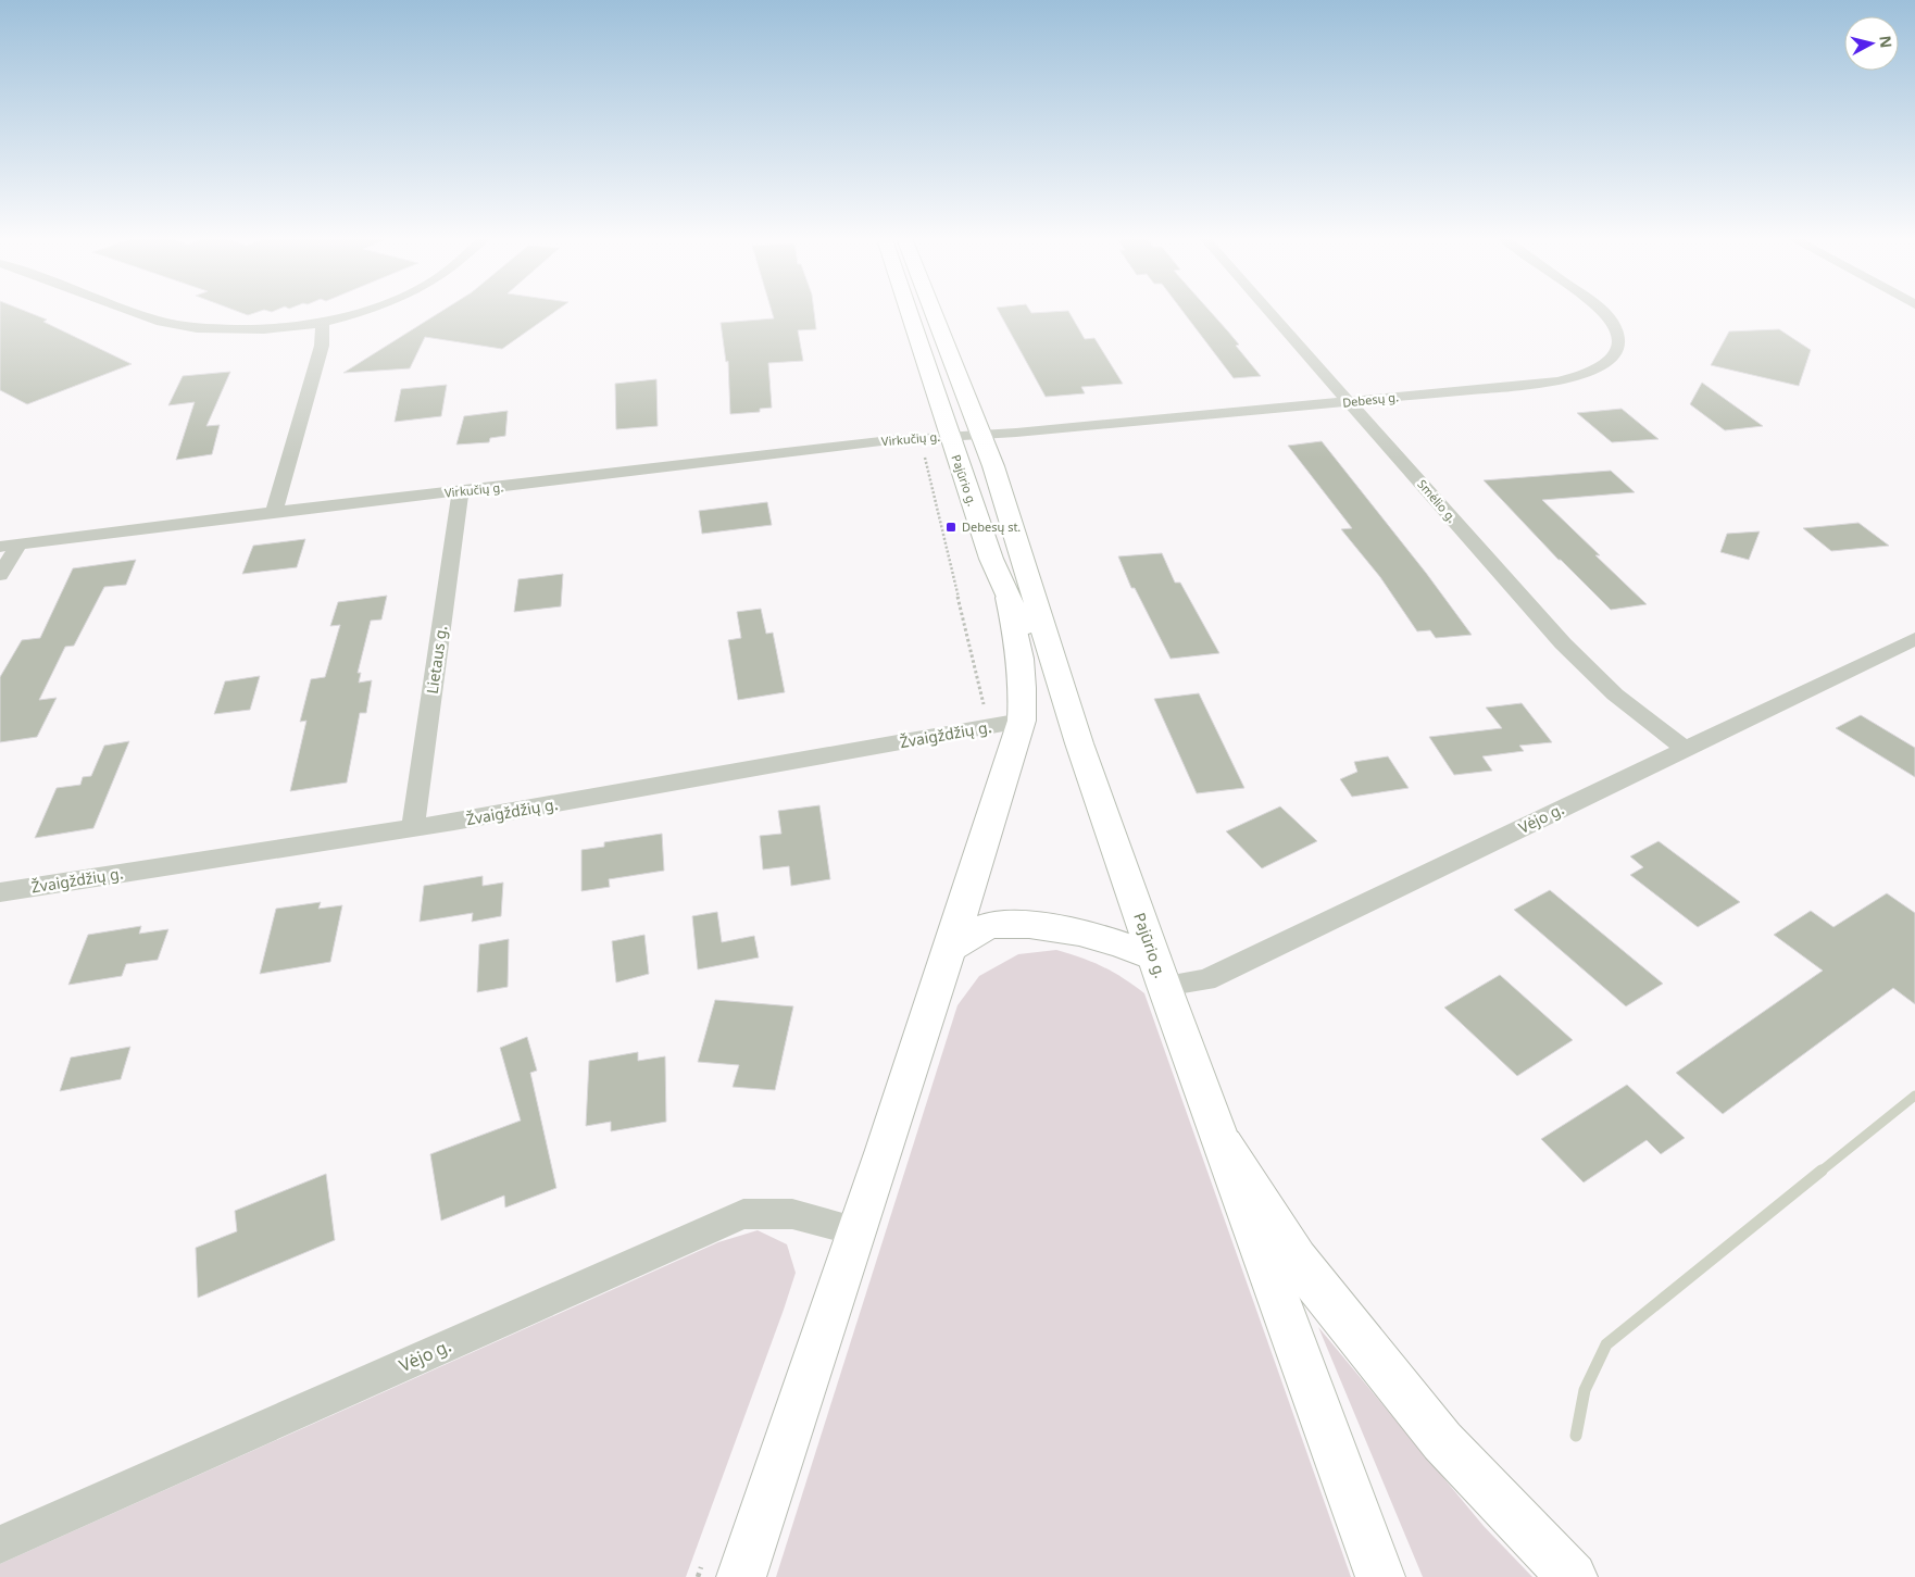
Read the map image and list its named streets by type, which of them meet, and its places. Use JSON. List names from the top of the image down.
{
  "streets": {
    "main road": ["Pajūrio g."],
    "street": [
      "Debesų g.",
      "Virkučių g.",
      "Smėlio g.",
      "Lietaus g.",
      "Žvaigždžių g.",
      "Vėjo g."
    ]
  },
  "crossings": [
    ["Debesų g.", "Virkučių g."],
    ["Debesų g.", "Pajūrio g."],
    ["Debesų g.", "Smėlio g."],
    ["Virkučių g.", "Pajūrio g."],
    ["Virkučių g.", "Lietaus g."],
    ["Pajūrio g.", "Vėjo g."],
    ["Smėlio g.", "Vėjo g."],
    ["Lietaus g.", "Žvaigždžių g."]
  ],
  "places": {
    "transit": ["Debesų st."]
  },
  "north": "right"
}
